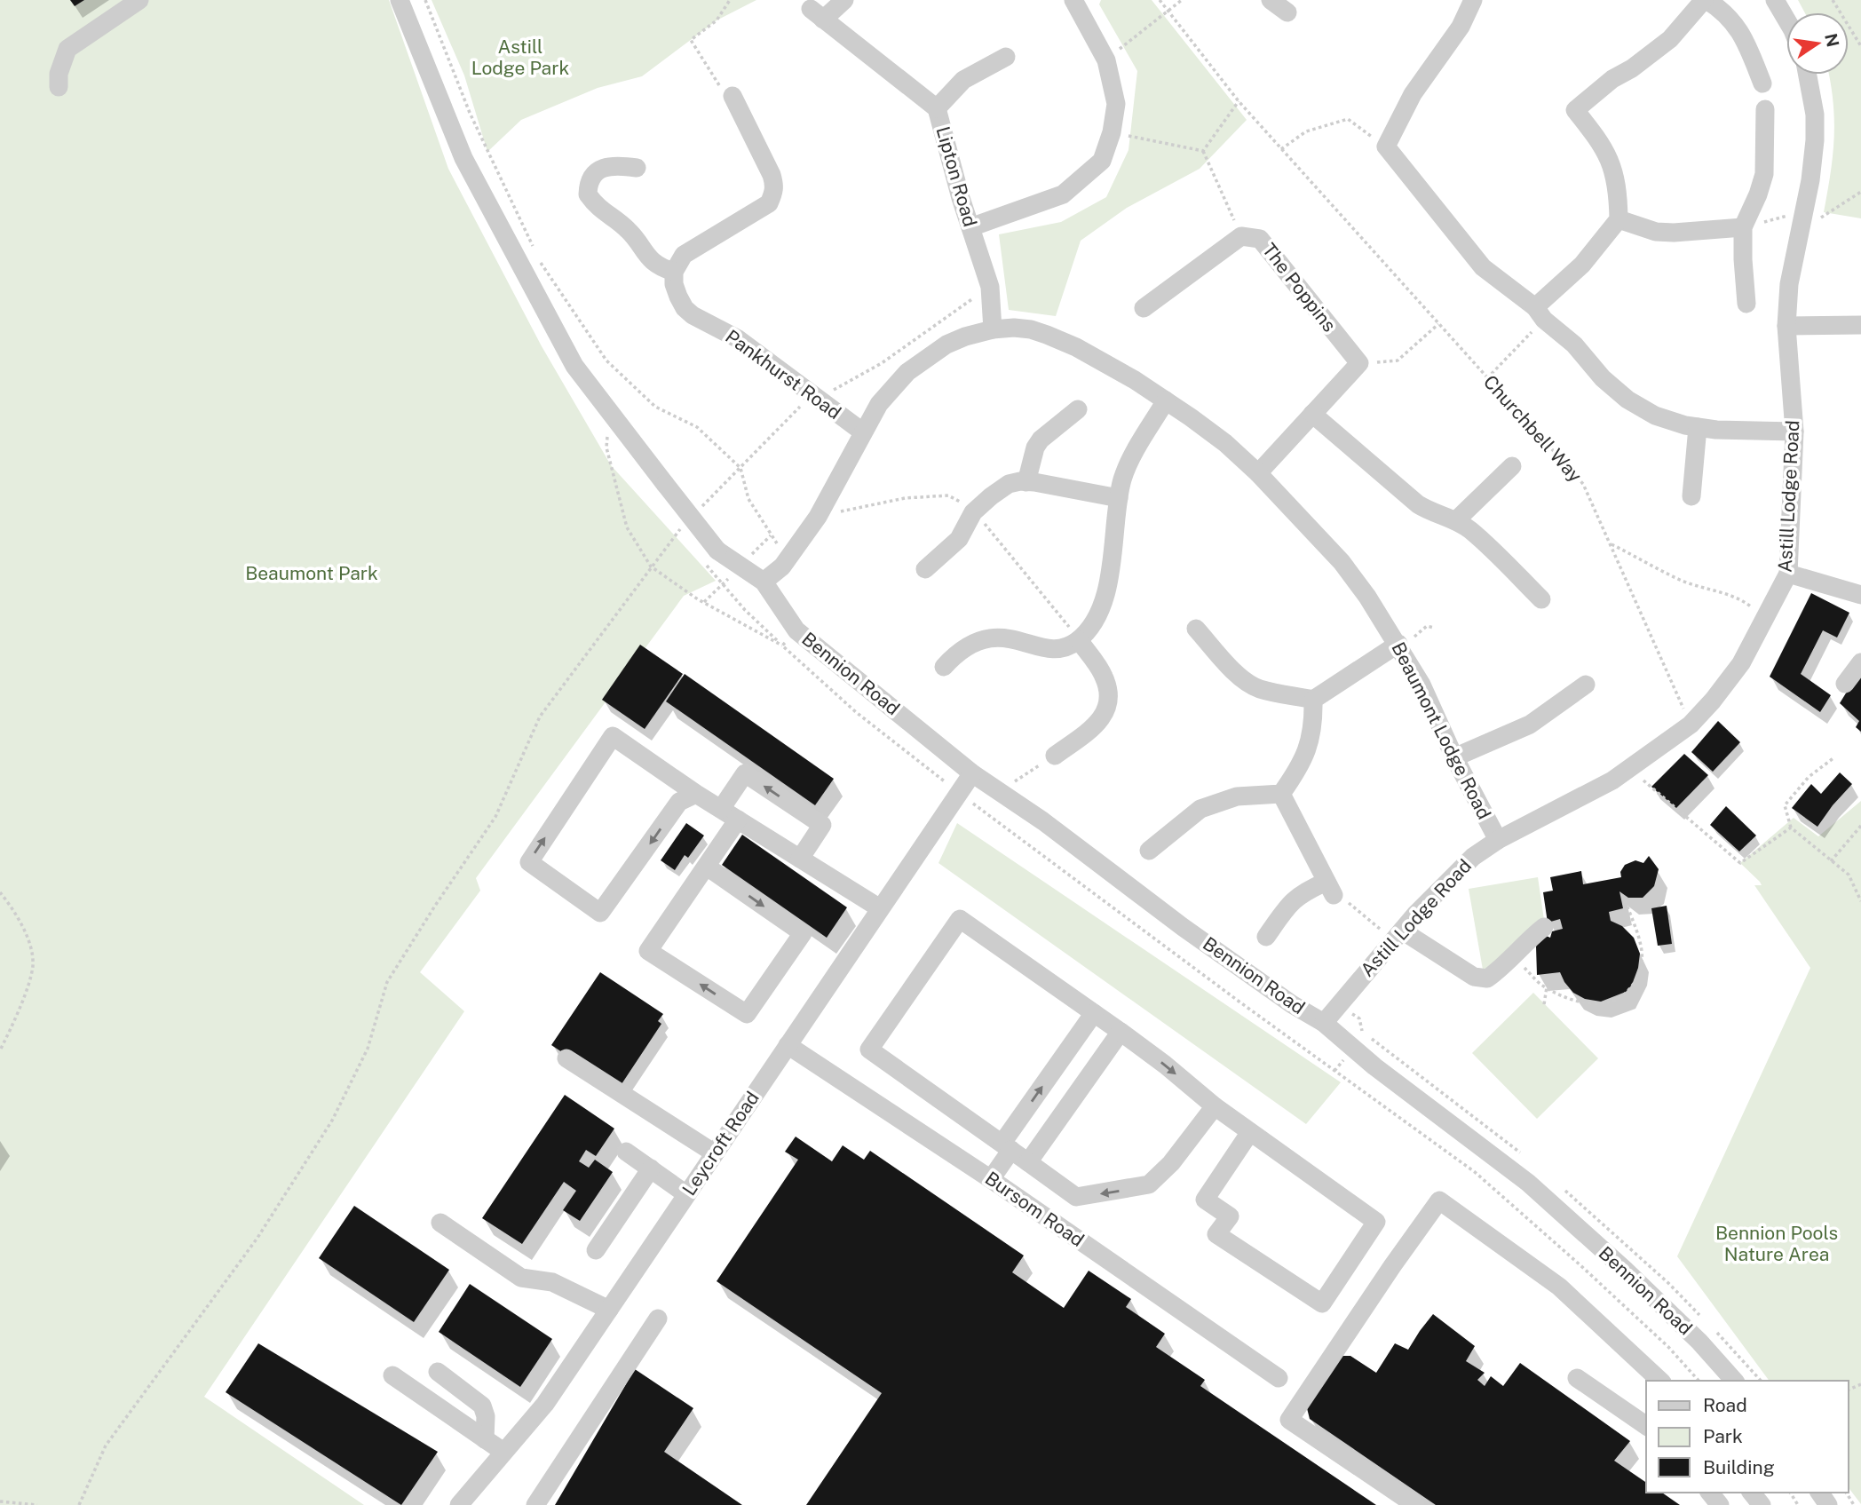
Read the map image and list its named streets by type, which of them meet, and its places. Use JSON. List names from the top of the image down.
{
  "streets": {
    "street": [
      "Lipton Road",
      "The Poppins",
      "Pankhurst Road",
      "Astill Lodge Road",
      "Bennion Road",
      "Beaumont Lodge Road",
      "Leycroft Road",
      "Bursom Road"
    ],
    "path": ["Churchbell Way"]
  },
  "crossings": [
    ["Lipton Road", "Beaumont Lodge Road"],
    ["Pankhurst Road", "Beaumont Lodge Road"],
    ["Churchbell Way", "Astill Lodge Road"],
    ["Astill Lodge Road", "Bennion Road"],
    ["Astill Lodge Road", "Beaumont Lodge Road"],
    ["Bennion Road", "Beaumont Lodge Road"],
    ["Bennion Road", "Leycroft Road"],
    ["Leycroft Road", "Bursom Road"]
  ],
  "parks": ["Astill Lodge Park", "Beaumont Park", "Bennion Pools Nature Area"],
  "legend": ["Road", "Park", "Building"],
  "north": "right"
}
